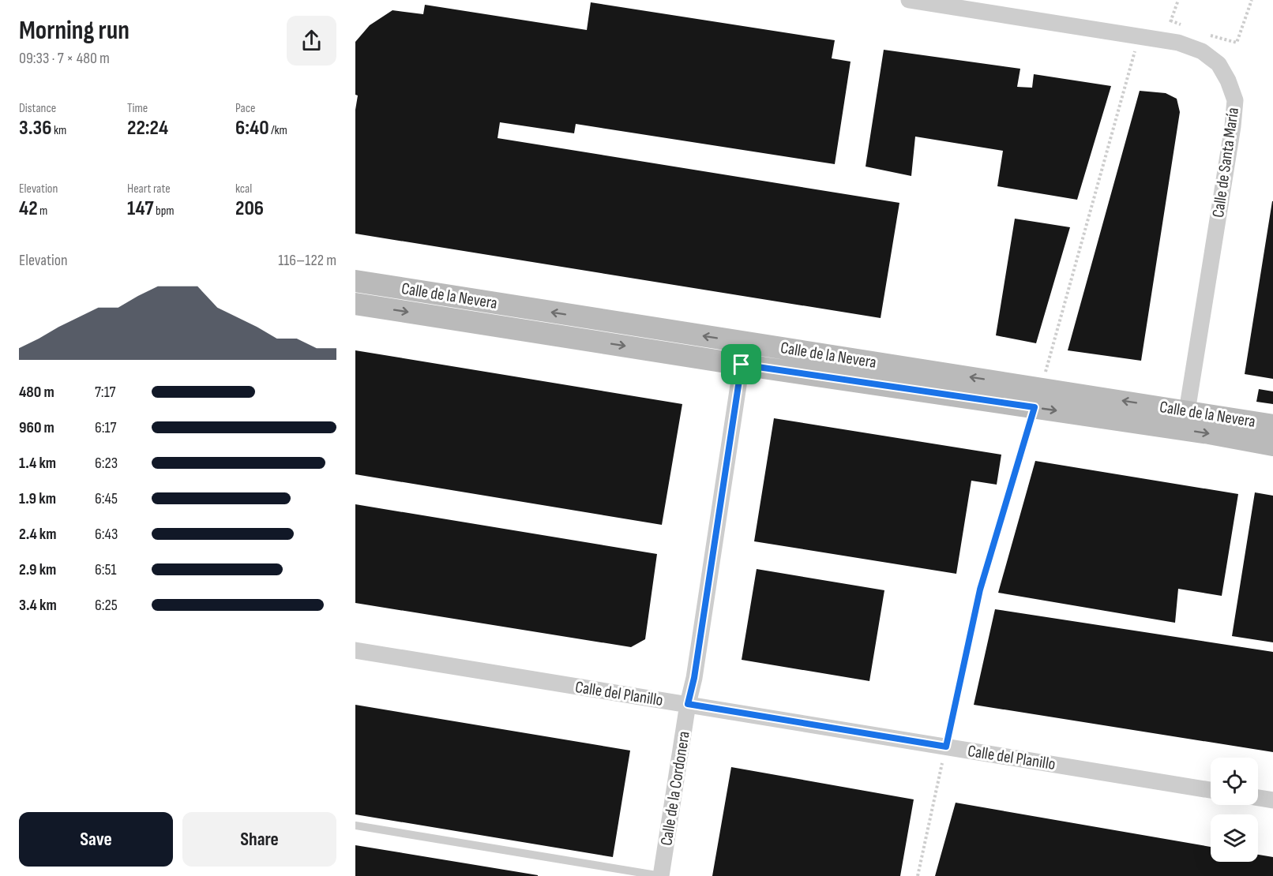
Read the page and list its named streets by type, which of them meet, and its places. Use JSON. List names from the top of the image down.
{
  "streets": {
    "main road": ["Calle de la Nevera"],
    "street": ["Calle de Santa María", "Calle del Planillo", "Calle de la Cordonera"]
  },
  "crossings": [
    ["Calle de Santa María", "Calle de la Nevera"],
    ["Calle de la Nevera", "Calle de la Cordonera"],
    ["Calle del Planillo", "Calle de la Cordonera"]
  ],
  "page": {
    "heading": ["Morning run", "09:33 · 7 × 480 m"],
    "stats": [
      ["Distance", "3.36 km"],
      ["Time", "22:24"],
      ["Pace", "6:40 /km"],
      ["Elevation", "42 m"],
      ["Heart rate", "147 bpm"],
      ["kcal", "206"]
    ],
    "chart": ["Elevation", "116–122 m"],
    "list": [
      {
        "name": "480 m",
        "note": "7:17"
      },
      {
        "name": "960 m",
        "note": "6:17"
      },
      {
        "name": "1.4 km",
        "note": "6:23"
      },
      {
        "name": "1.9 km",
        "note": "6:45"
      },
      {
        "name": "2.4 km",
        "note": "6:43"
      },
      {
        "name": "2.9 km",
        "note": "6:51"
      },
      {
        "name": "3.4 km",
        "note": "6:25"
      }
    ],
    "buttons": ["Save", "Share"]
  }
}
